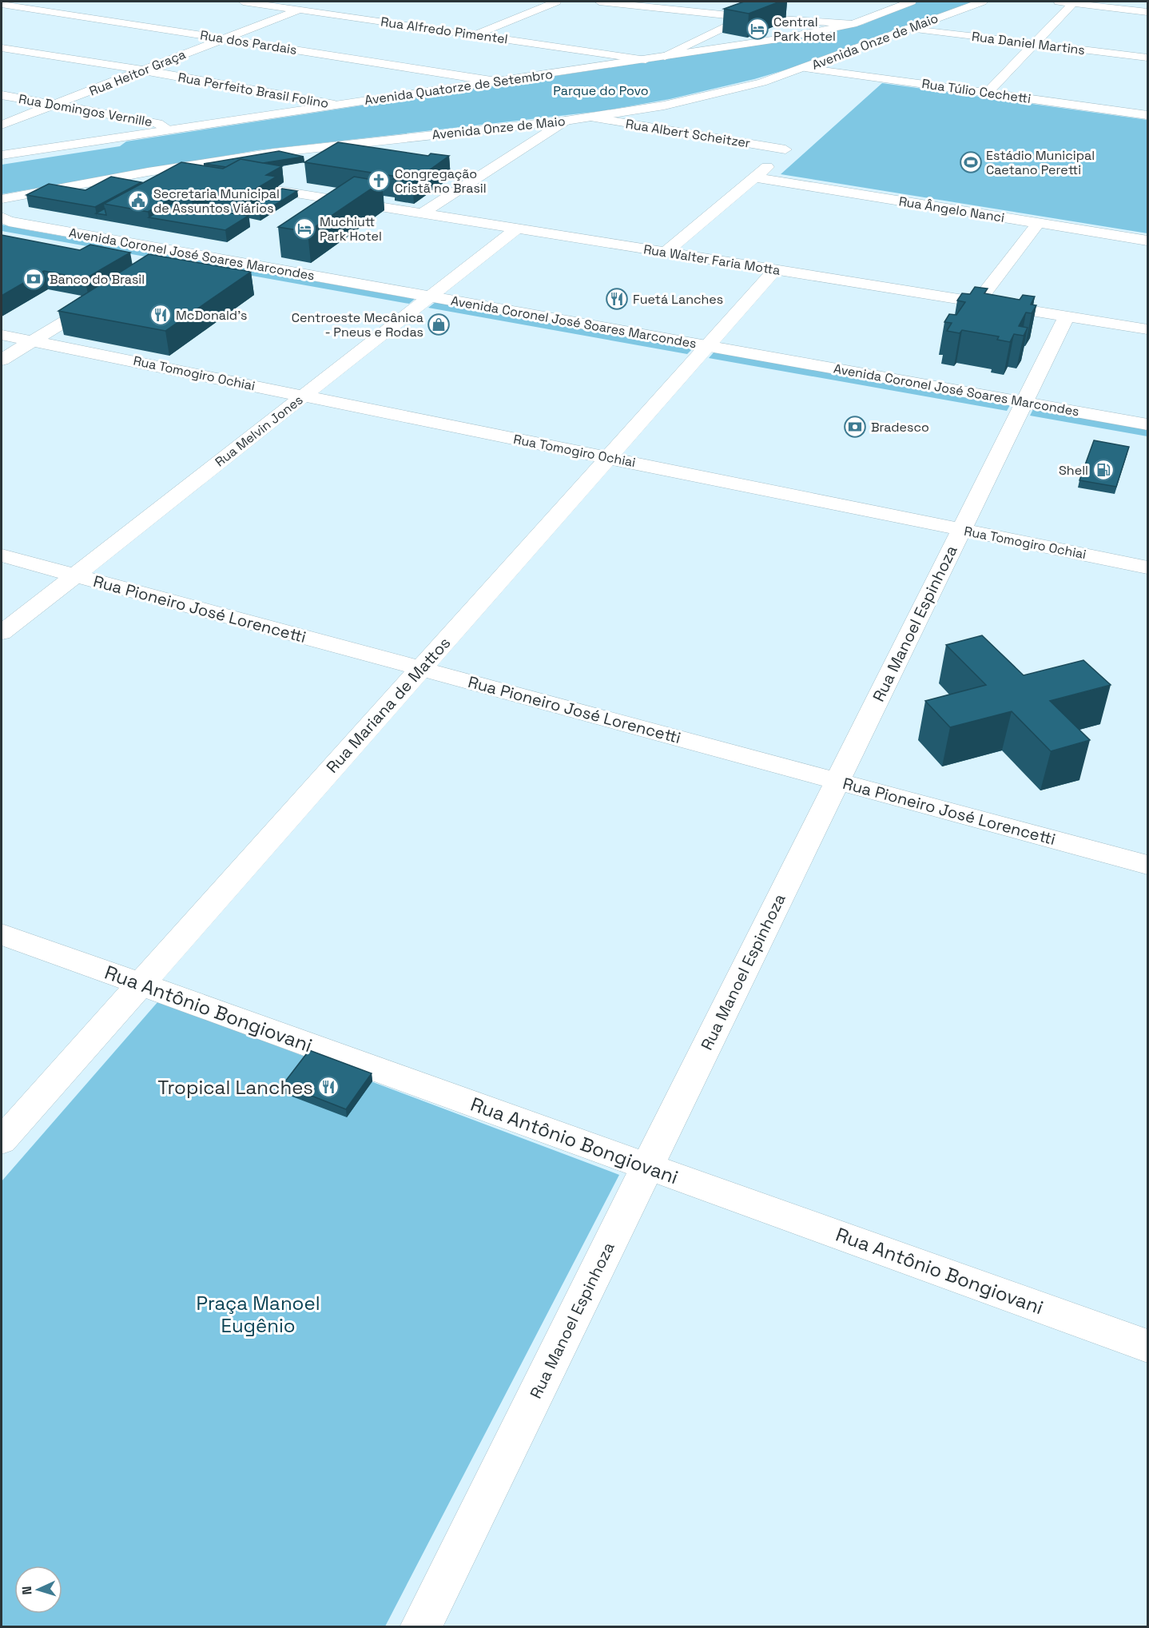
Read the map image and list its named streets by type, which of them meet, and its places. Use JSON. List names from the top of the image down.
{
  "streets": {
    "street": [
      "Rua Alfredo Pimentel",
      "Avenida Onze de Maio",
      "Rua dos Pardais",
      "Rua Daniel Martins",
      "Rua Heitor Graça",
      "Avenida Quatorze de Setembro",
      "Rua Perfeito Brasil Folino",
      "Rua Túlio Cechetti",
      "Rua Domingos Vernille",
      "Rua Albert Scheitzer",
      "Rua Ângelo Nanci",
      "Avenida Coronel José Soares Marcondes",
      "Rua Walter Faria Motta",
      "Rua Tomogiro Ochiai",
      "Rua Melvin Jones",
      "Rua Pioneiro José Lorencetti",
      "Rua Manoel Espinhoza",
      "Rua Mariana de Mattos",
      "Rua Antônio Bongiovani"
    ]
  },
  "crossings": [
    ["Rua Alfredo Pimentel", "Rua Heitor Graça"],
    ["Rua Alfredo Pimentel", "Avenida Quatorze de Setembro"],
    ["Avenida Onze de Maio", "Rua Daniel Martins"],
    ["Avenida Onze de Maio", "Rua Túlio Cechetti"],
    ["Avenida Onze de Maio", "Rua Albert Scheitzer"],
    ["Rua dos Pardais", "Rua Heitor Graça"],
    ["Rua dos Pardais", "Avenida Quatorze de Setembro"],
    ["Rua Heitor Graça", "Rua Perfeito Brasil Folino"],
    ["Rua Heitor Graça", "Rua Domingos Vernille"],
    ["Avenida Quatorze de Setembro", "Rua Perfeito Brasil Folino"],
    ["Avenida Quatorze de Setembro", "Rua Domingos Vernille"],
    ["Rua Albert Scheitzer", "Rua Ângelo Nanci"],
    ["Avenida Coronel José Soares Marcondes", "Rua Melvin Jones"],
    ["Avenida Coronel José Soares Marcondes", "Rua Manoel Espinhoza"],
    ["Avenida Coronel José Soares Marcondes", "Rua Mariana de Mattos"],
    ["Rua Walter Faria Motta", "Rua Melvin Jones"],
    ["Rua Walter Faria Motta", "Rua Manoel Espinhoza"],
    ["Rua Walter Faria Motta", "Rua Mariana de Mattos"],
    ["Rua Tomogiro Ochiai", "Rua Melvin Jones"],
    ["Rua Tomogiro Ochiai", "Rua Manoel Espinhoza"],
    ["Rua Tomogiro Ochiai", "Rua Mariana de Mattos"],
    ["Rua Melvin Jones", "Rua Pioneiro José Lorencetti"],
    ["Rua Pioneiro José Lorencetti", "Rua Manoel Espinhoza"],
    ["Rua Pioneiro José Lorencetti", "Rua Mariana de Mattos"],
    ["Rua Manoel Espinhoza", "Rua Antônio Bongiovani"],
    ["Rua Mariana de Mattos", "Rua Antônio Bongiovani"]
  ],
  "parks": ["Parque do Povo", "Praça Manoel Eugênio"],
  "places": {
    "hotel": ["Central Park Hotel", "Muchiutt Park Hotel"],
    "sports": ["Estádio Municipal Caetano Peretti"],
    "church": ["Congregação Cristã no Brasil"],
    "public building": ["Secretaria Municipal de Assuntos Viários"],
    "bank": ["Banco do Brasil", "Bradesco"],
    "restaurant": ["Fuetá Lanches", "McDonald's", "Tropical Lanches"],
    "shop": ["Centroeste Mecânica - Pneus e Rodas"],
    "fuel station": ["Shell"]
  },
  "north": "left"
}
